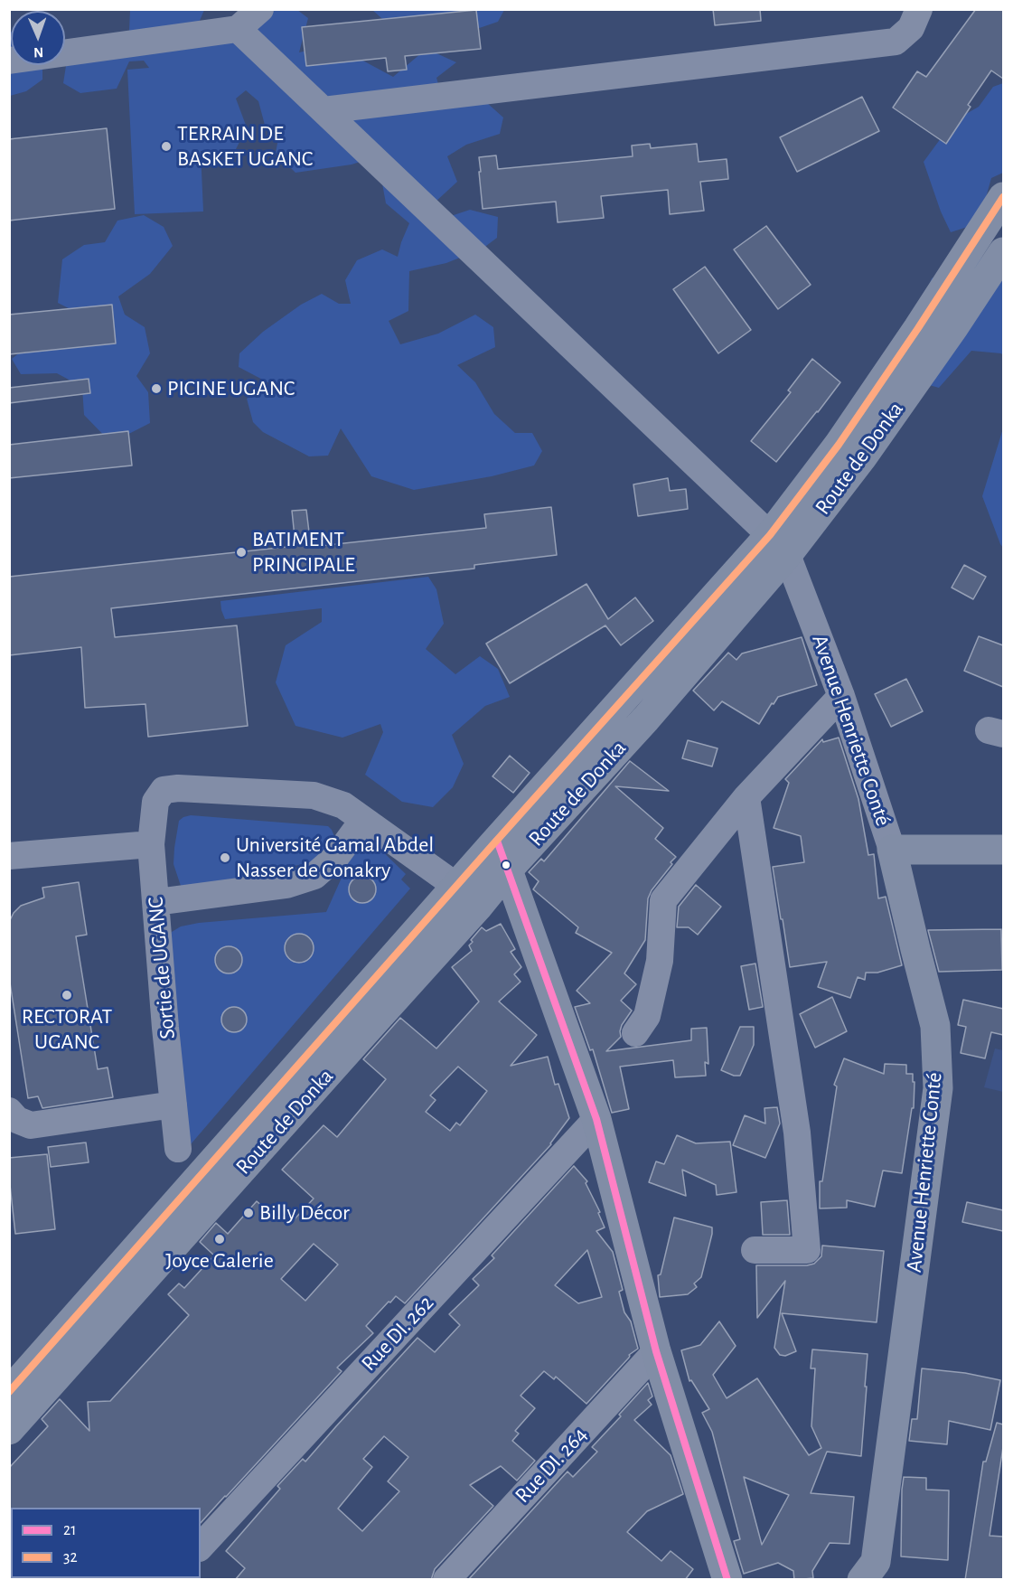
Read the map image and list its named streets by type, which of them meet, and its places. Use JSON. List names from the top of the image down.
{
  "streets": {
    "main road": ["Route de Donka", "Avenue Henriette Conté"],
    "street": ["Sortie de UGANC", "Rue DI. 262", "Rue DI. 264"]
  },
  "crossings": [
    ["Route de Donka", "Avenue Henriette Conté"]
  ],
  "places": [
    "TERRAIN DE BASKET UGANC",
    "PICINE UGANC",
    "BATIMENT PRINCIPALE",
    "Université Gamal Abdel Nasser de Conakry",
    "RECTORAT UGANC",
    "Billy Décor",
    "Joyce Galerie"
  ],
  "lines": ["transit line 32", "transit line 21"],
  "legend": ["21", "32"],
  "north": "bottom"
}
